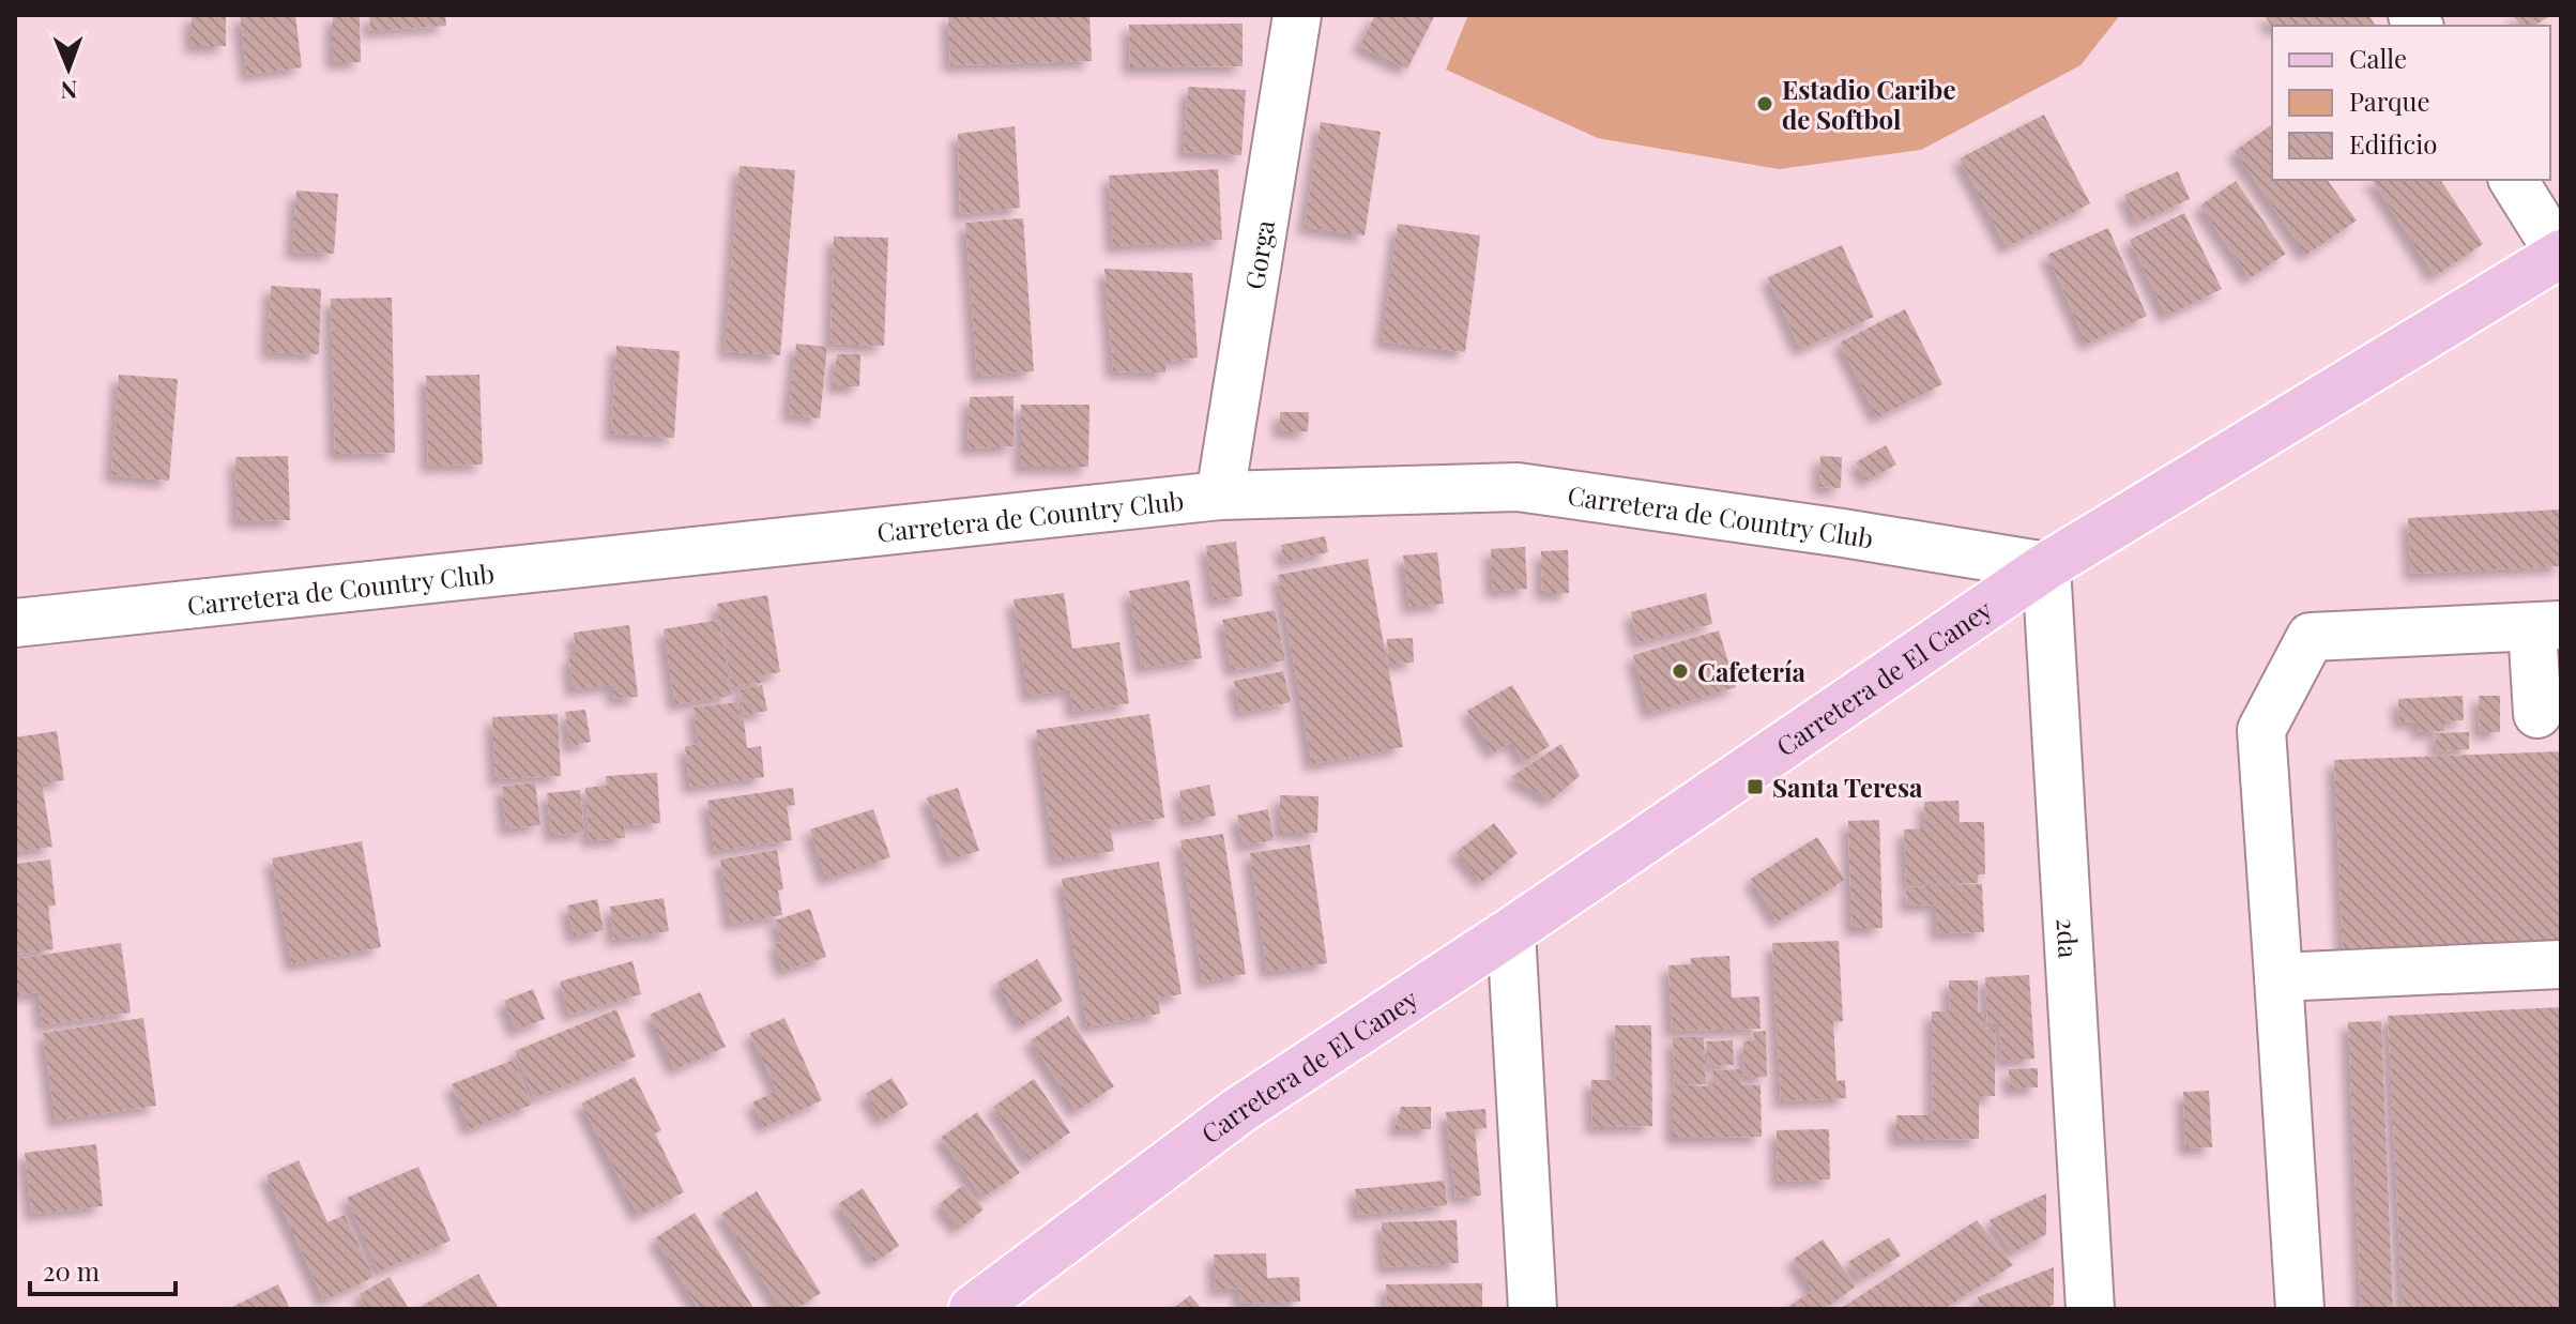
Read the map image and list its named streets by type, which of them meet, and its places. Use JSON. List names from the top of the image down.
{
  "streets": {
    "main road": ["Carretera de El Caney"],
    "street": ["Gorga", "Carretera de Country Club", "2da"]
  },
  "crossings": [
    ["Gorga", "Carretera de Country Club"],
    ["Carretera de Country Club", "Carretera de El Caney"],
    ["Carretera de Country Club", "2da"],
    ["Carretera de El Caney", "2da"]
  ],
  "places": {
    "other": ["Estadio Caribe de Softbol", "Cafetería"],
    "transit": ["Santa Teresa"]
  },
  "legend": ["Calle", "Parque", "Edificio"],
  "scale_bar": "20 m",
  "north": "bottom"
}
